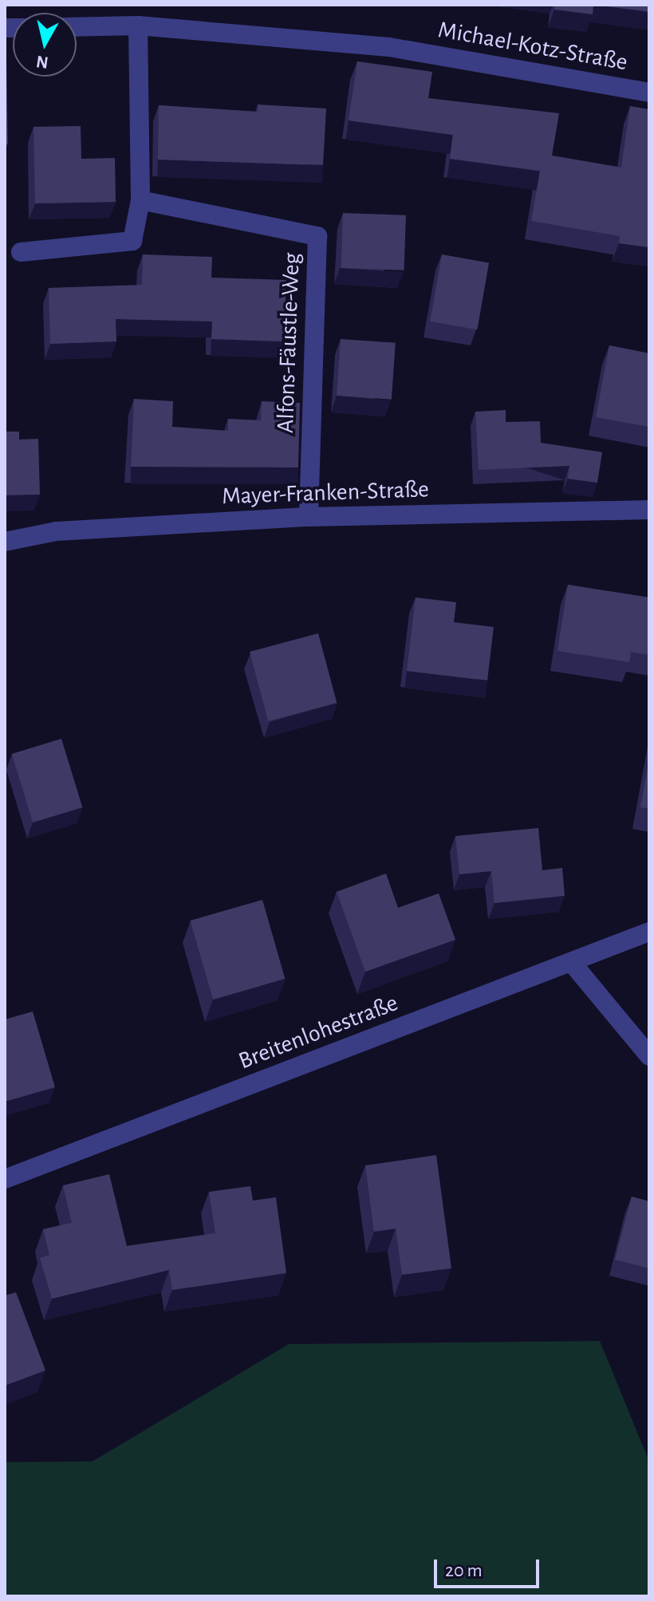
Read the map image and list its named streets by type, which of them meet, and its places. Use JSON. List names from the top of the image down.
{
  "streets": {
    "street": [
      "Michael-Kotz-Straße",
      "Alfons-Fäustle-Weg",
      "Mayer-Franken-Straße",
      "Breitenlohestraße"
    ]
  },
  "crossings": [
    ["Alfons-Fäustle-Weg", "Mayer-Franken-Straße"]
  ],
  "scale_bar": "20 m",
  "north": "bottom"
}
